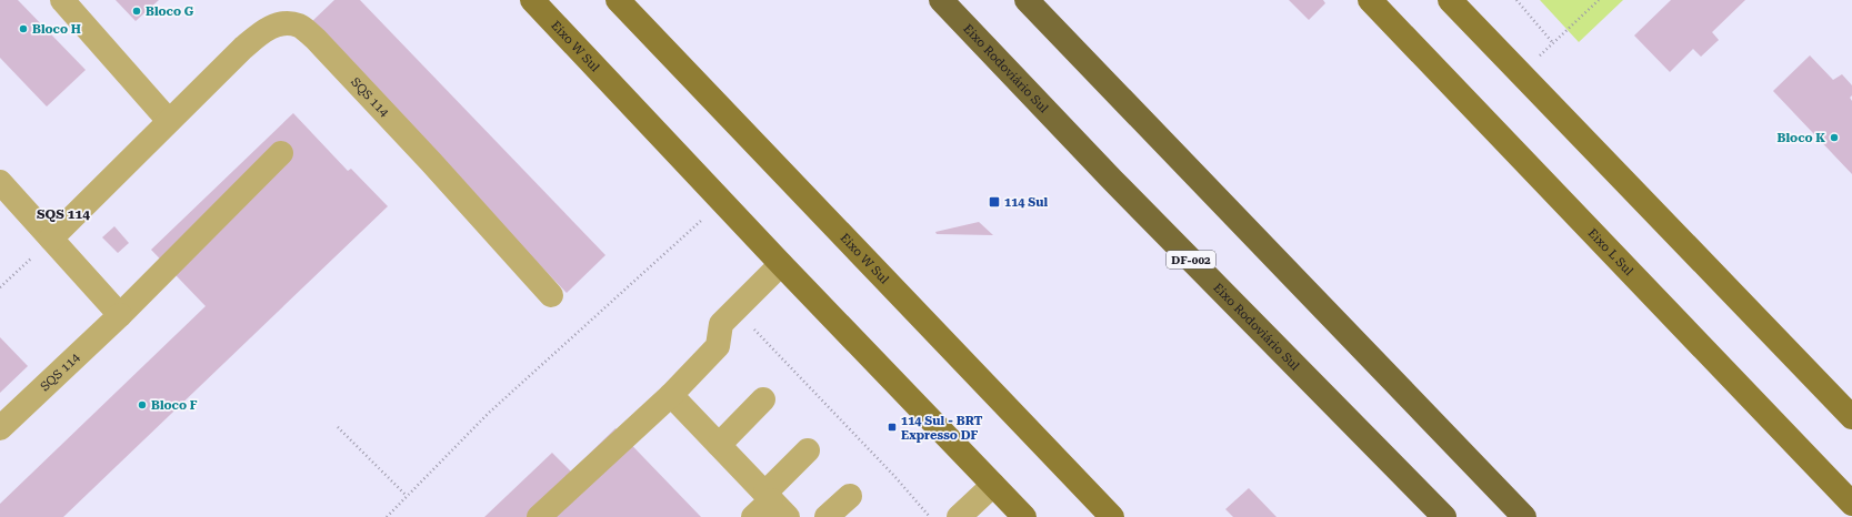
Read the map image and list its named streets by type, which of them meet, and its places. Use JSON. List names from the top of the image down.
{
  "streets": {
    "highway": ["Eixo Rodoviário Sul", "DF-002"],
    "main road": ["Eixo W Sul", "Eixo L Sul"],
    "street": ["SQS 114"]
  },
  "districts": ["SQS 114"],
  "places": {
    "other": [
      "Bloco G",
      "Bloco H",
      "Bloco K",
      "Bloco F"
    ],
    "transit": ["114 Sul", "114 Sul - BRT Expresso DF"]
  }
}
